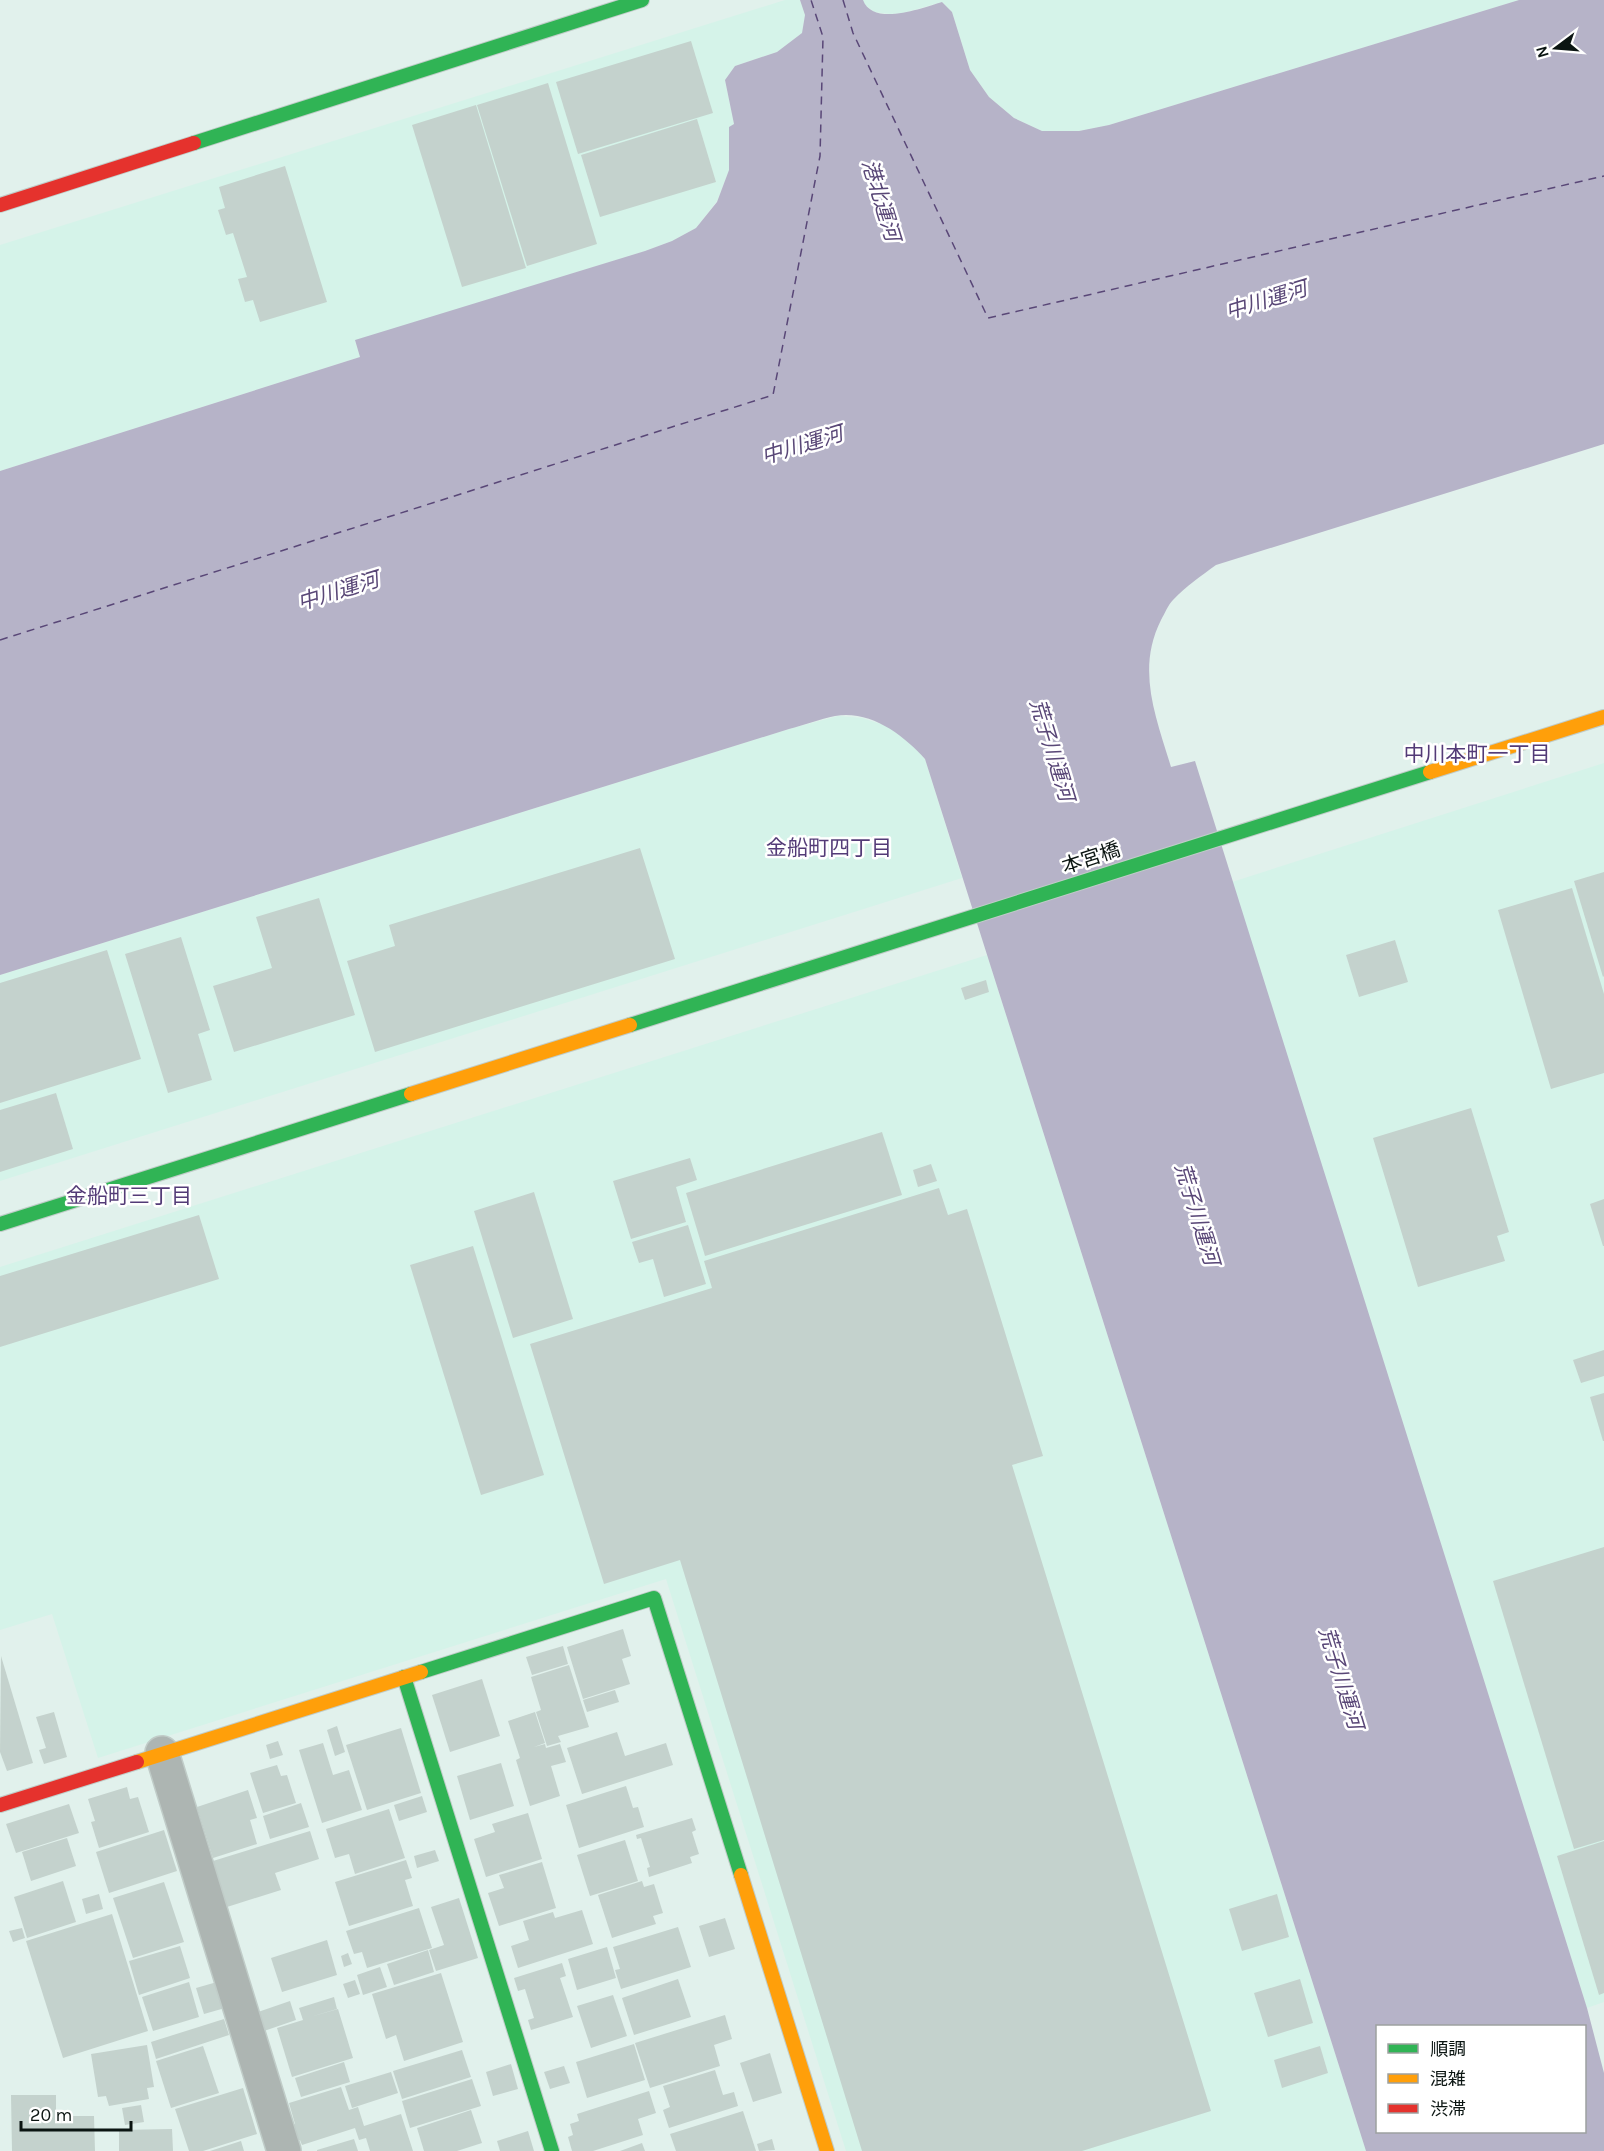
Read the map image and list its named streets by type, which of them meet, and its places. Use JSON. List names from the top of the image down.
{
  "streets": {
    "street": ["本宮橋"]
  },
  "districts": ["中川本町一丁目", "金船町四丁目", "金船町三丁目"],
  "water": ["港北運河", "中川運河", "荒子川運河"],
  "legend": ["順調", "混雑", "渋滞"],
  "scale_bar": "20 m",
  "north": "left"
}
